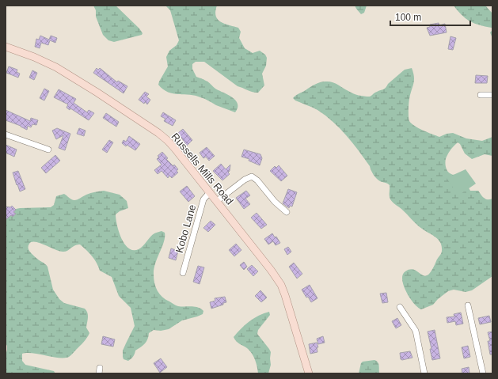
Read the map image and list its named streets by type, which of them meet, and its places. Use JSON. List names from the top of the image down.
{
  "streets": {
    "main road": ["Russells Mills Road"],
    "street": ["Kobo Lane"]
  },
  "crossings": [
    ["Russells Mills Road", "Kobo Lane"]
  ],
  "scale_bar": "100 m"
}
